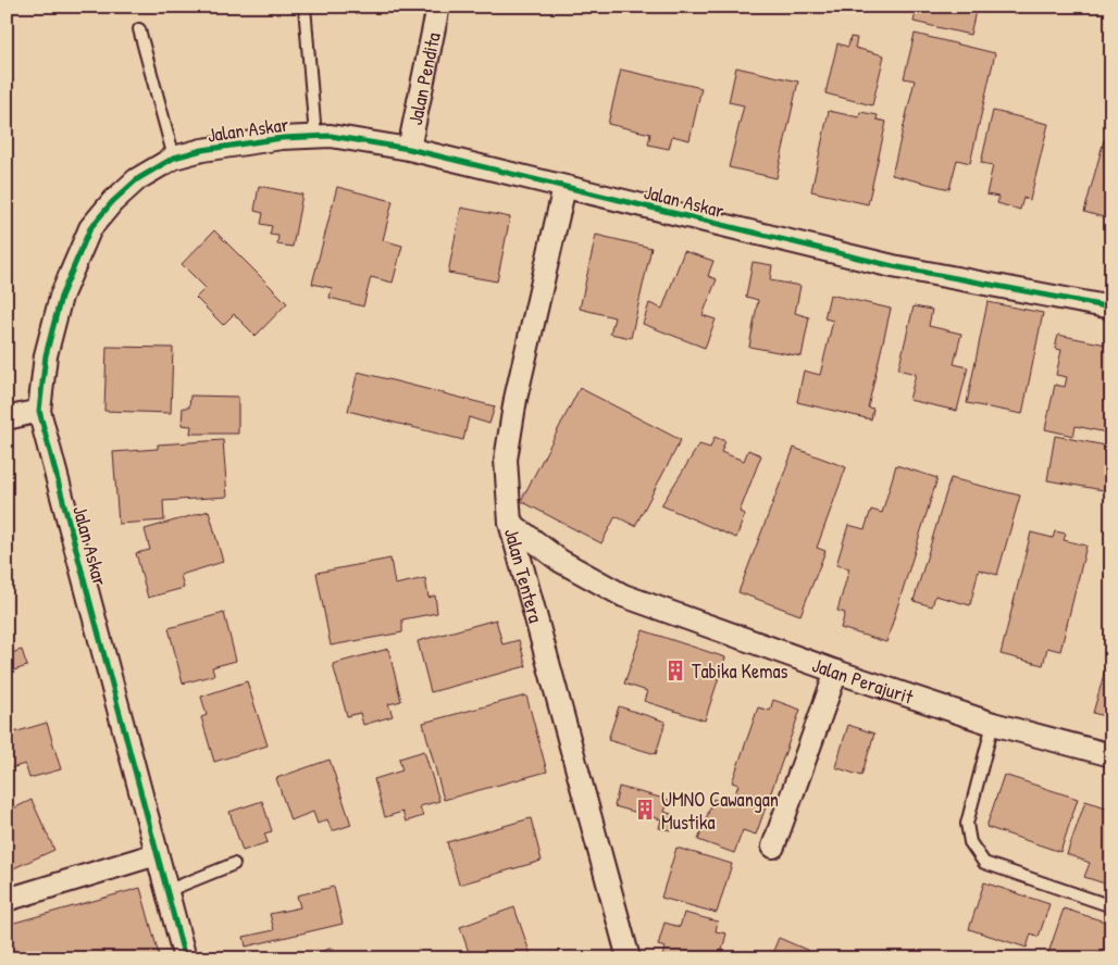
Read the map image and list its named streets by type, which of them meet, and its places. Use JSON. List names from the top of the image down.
{
  "streets": {
    "street": [
      "Jalan Pendita",
      "Jalan Askar",
      "Jalan Tentera",
      "Jalan Perajurit"
    ]
  },
  "crossings": [
    ["Jalan Pendita", "Jalan Askar"],
    ["Jalan Askar", "Jalan Tentera"],
    ["Jalan Tentera", "Jalan Perajurit"]
  ],
  "places": {
    "building": ["Tabika Kemas", "UMNO Cawangan Mustika"]
  }
}
